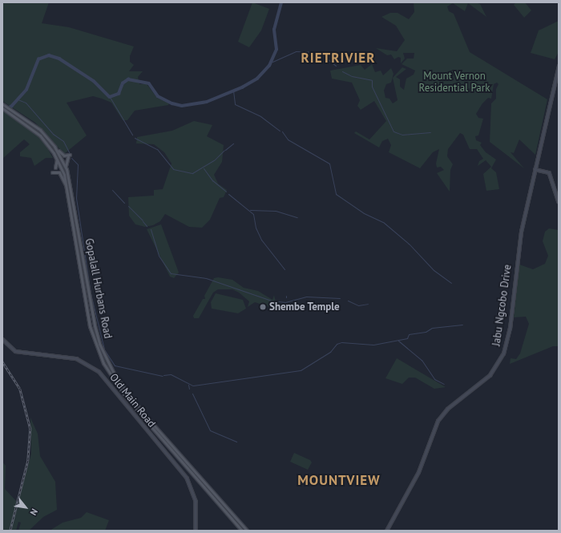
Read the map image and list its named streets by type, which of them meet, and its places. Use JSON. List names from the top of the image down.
{
  "streets": {
    "main road": ["Gopalall Hurbans Road", "Jabu Ngcobo Drive", "Old Main Road"]
  },
  "districts": ["RIETRIVIER", "MOUNTVIEW"],
  "parks": ["Mount Vernon Residential Park"],
  "places": ["Shembe Temple"],
  "north": "bottom right"
}
